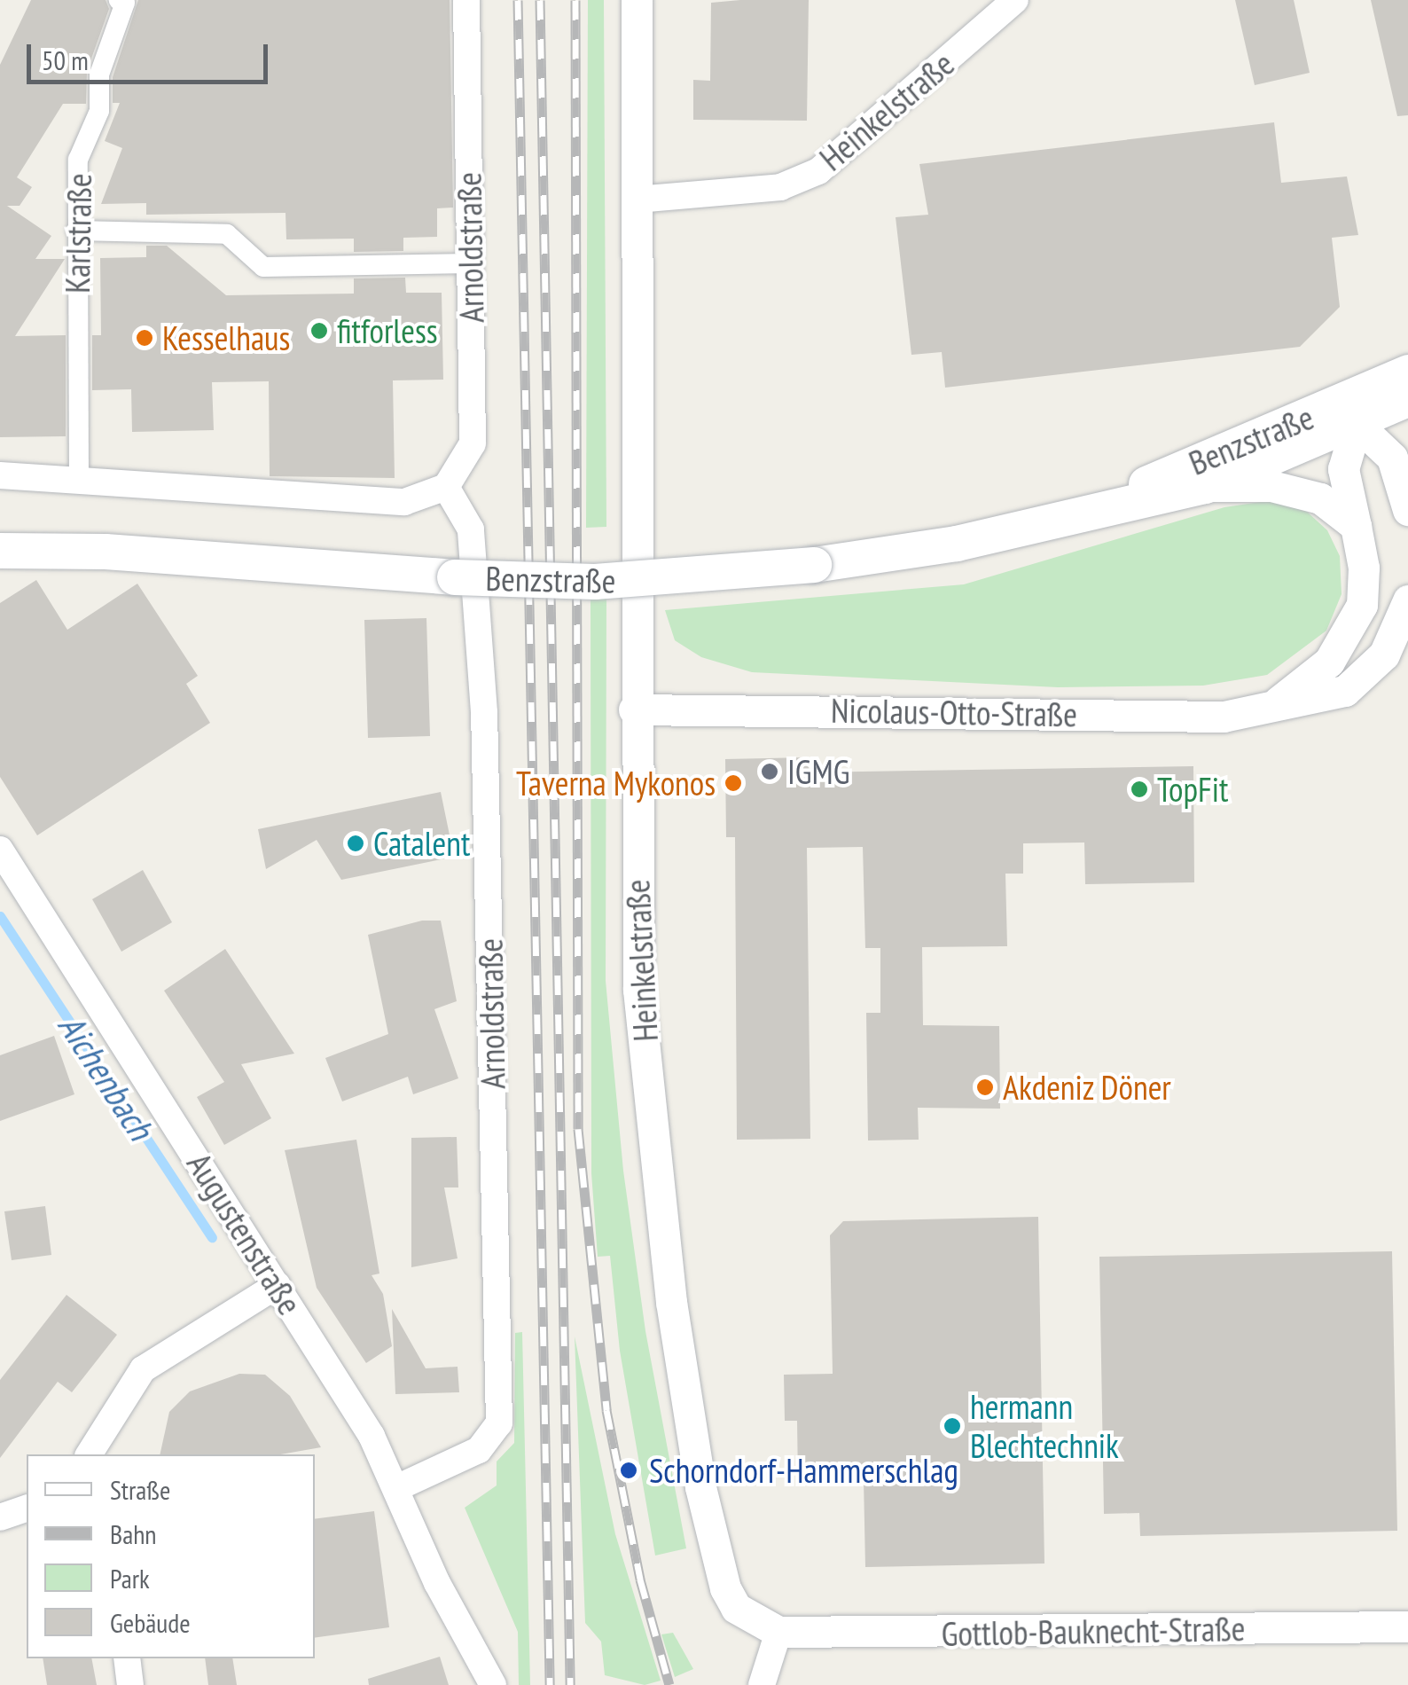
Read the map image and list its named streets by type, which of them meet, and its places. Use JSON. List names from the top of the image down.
{
  "streets": {
    "main road": ["Benzstraße"],
    "street": [
      "Heinkelstraße",
      "Karlstraße",
      "Arnoldstraße",
      "Nicolaus-Otto-Straße",
      "Augustenstraße",
      "Gottlob-Bauknecht-Straße"
    ]
  },
  "crossings": [
    ["Heinkelstraße", "Nicolaus-Otto-Straße"],
    ["Heinkelstraße", "Gottlob-Bauknecht-Straße"],
    ["Arnoldstraße", "Augustenstraße"],
    ["Benzstraße", "Nicolaus-Otto-Straße"]
  ],
  "water": ["Aichenbach"],
  "places": [
    "fitforless",
    "Kesselhaus",
    "IGMG",
    "Taverna Mykonos",
    "TopFit",
    "Catalent",
    "Akdeniz Döner",
    "hermann Blechtechnik",
    "Schorndorf-Hammerschlag"
  ],
  "legend": [
    "Straße",
    "Bahn",
    "Park",
    "Gebäude"
  ],
  "scale_bar": "50 m"
}
